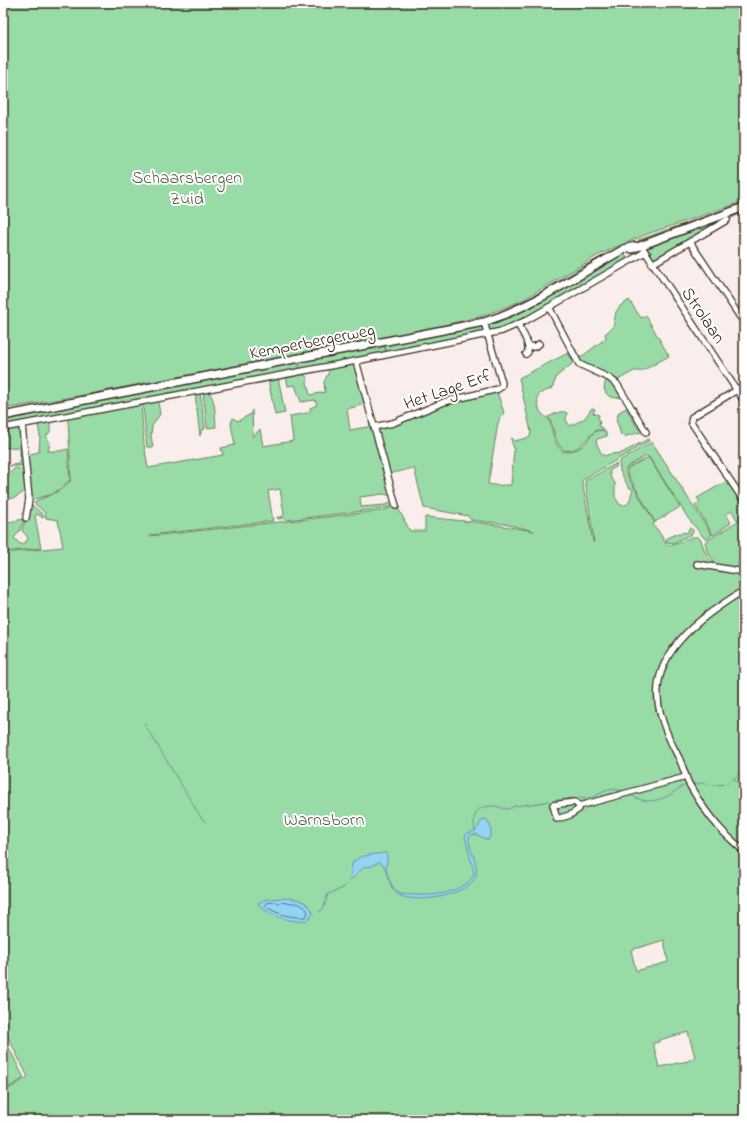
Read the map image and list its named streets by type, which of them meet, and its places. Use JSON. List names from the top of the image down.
{
  "streets": {
    "main road": ["Kemperbergerweg"],
    "street": ["Strolaan", "Het Lage Erf"]
  },
  "crossings": [
    ["Strolaan", "Kemperbergerweg"],
    ["Kemperbergerweg", "Het Lage Erf"]
  ],
  "parks": ["Schaarsbergen Zuid", "Warnsborn"]
}
